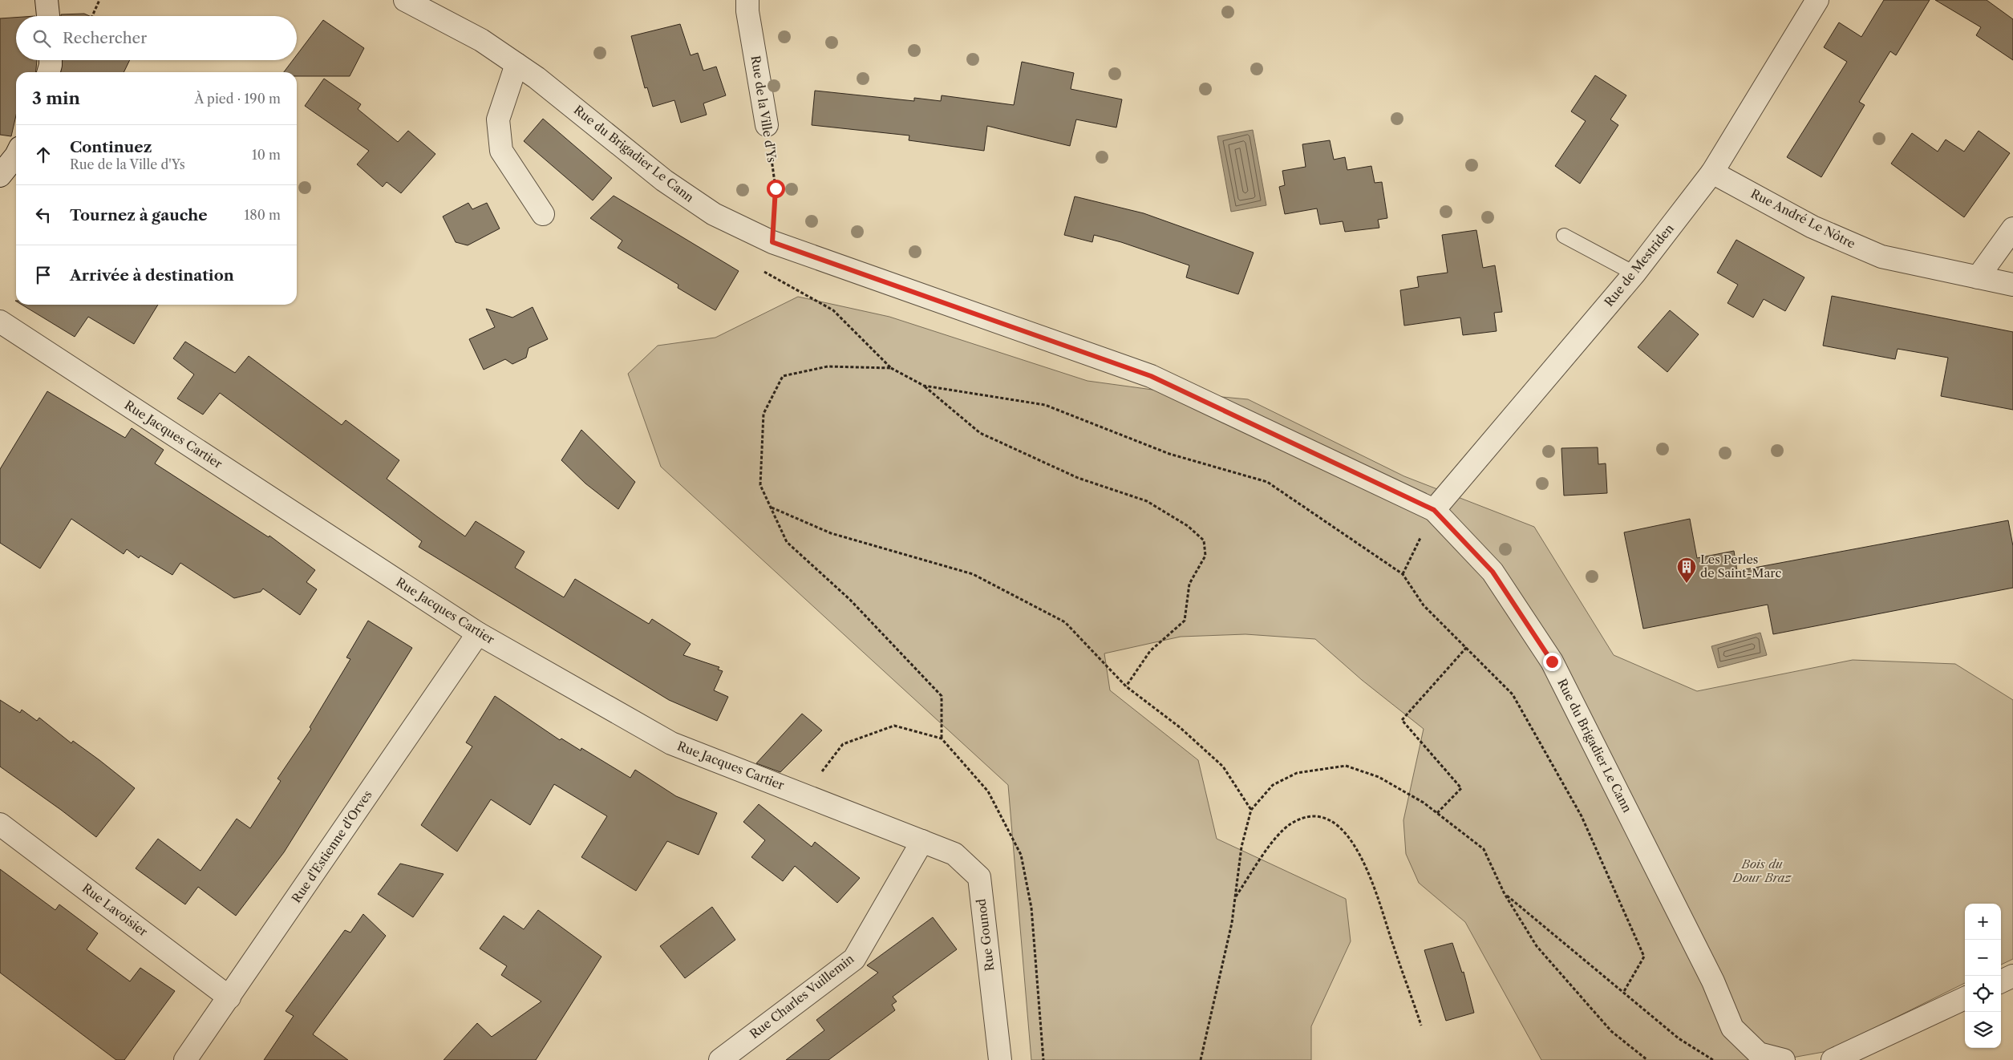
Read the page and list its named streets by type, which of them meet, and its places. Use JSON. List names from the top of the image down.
{
  "streets": {
    "street": [
      "Rue de la Ville d'Ys",
      "Rue du Brigadier Le Cann",
      "Rue André Le Nôtre",
      "Rue de Mestriden",
      "Rue Jacques Cartier",
      "Rue d'Estienne d'Orves",
      "Rue Lavoisier",
      "Rue Gounod",
      "Rue Charles Vuillemin"
    ]
  },
  "crossings": [
    ["Rue de la Ville d'Ys", "Rue du Brigadier Le Cann"],
    ["Rue du Brigadier Le Cann", "Rue de Mestriden"],
    ["Rue André Le Nôtre", "Rue de Mestriden"],
    ["Rue Jacques Cartier", "Rue d'Estienne d'Orves"],
    ["Rue Jacques Cartier", "Rue Gounod"],
    ["Rue Jacques Cartier", "Rue Charles Vuillemin"],
    ["Rue d'Estienne d'Orves", "Rue Lavoisier"],
    ["Rue Gounod", "Rue Charles Vuillemin"]
  ],
  "parks": ["Bois du Dour Braz"],
  "places": {
    "building": ["Les Perles de Saint-Marc"]
  },
  "page": {
    "search": "Rechercher",
    "heading": ["3 min", "À pied · 190 m"],
    "list": [
      ["Continuez", "Rue de la Ville d'Ys", "10 m"],
      ["Tournez à gauche", "180 m"],
      "Arrivée à destination"
    ],
    "map_buttons": ["+", "−"]
  }
}
